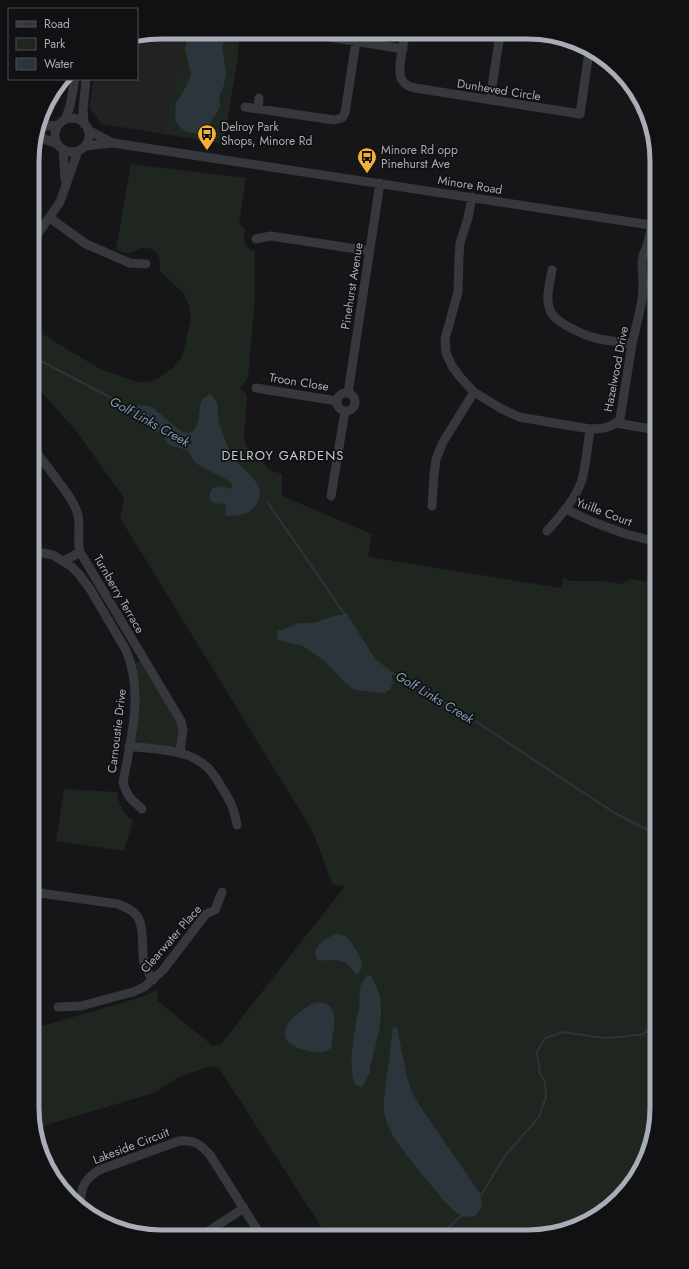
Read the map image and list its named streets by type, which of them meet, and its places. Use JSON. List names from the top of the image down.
{
  "streets": {
    "street": [
      "Dunheved Circle",
      "Minore Road",
      "Pinehurst Avenue",
      "Hazelwood Drive",
      "Troon Close",
      "Yuille Court",
      "Turnberry Terrace",
      "Carnoustie Drive",
      "Clearwater Place",
      "Lakeside Circuit"
    ]
  },
  "crossings": [
    ["Minore Road", "Pinehurst Avenue"],
    ["Minore Road", "Hazelwood Drive"],
    ["Pinehurst Avenue", "Troon Close"]
  ],
  "districts": ["DELROY GARDENS"],
  "water": ["Golf Links Creek"],
  "places": {
    "bus stop": ["Delroy Park Shops, Minore Rd", "Minore Rd opp Pinehurst Ave"]
  },
  "legend": ["Road", "Park", "Water"]
}
